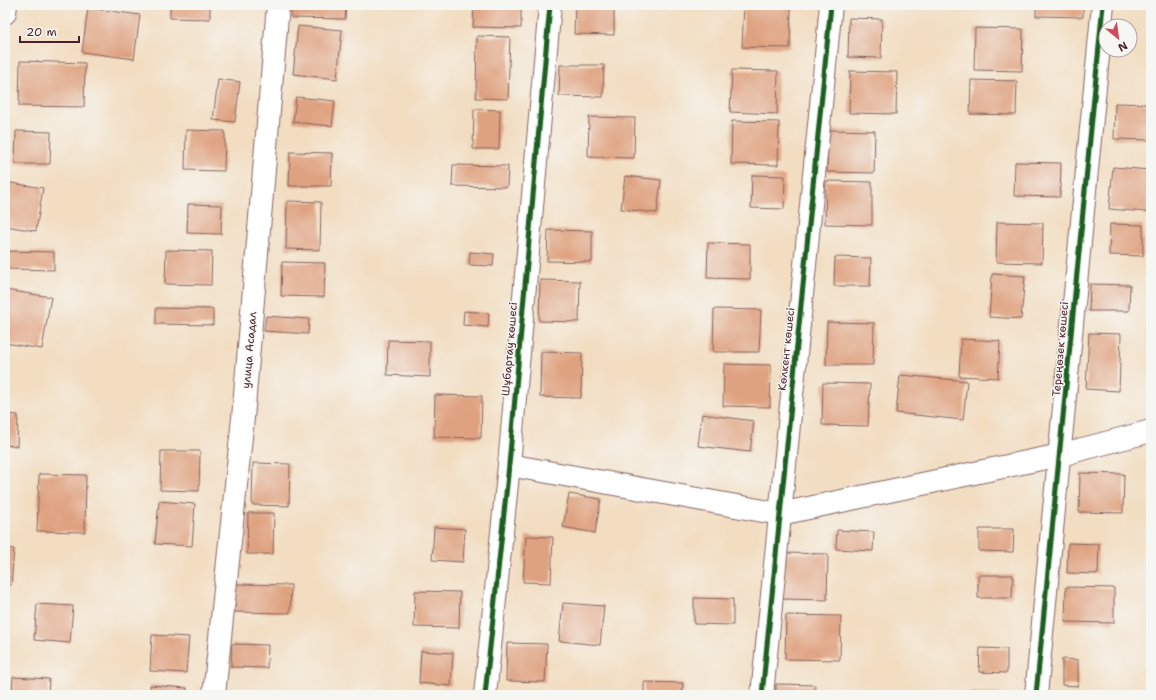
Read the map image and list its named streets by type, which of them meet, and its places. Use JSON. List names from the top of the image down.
{
  "streets": {
    "street": [
      "Шұбартау көшесі",
      "Көлкент көшесі",
      "Тереңөзек көшесі",
      "улица Асадал"
    ]
  },
  "scale_bar": "20 m",
  "north": "bottom right"
}
